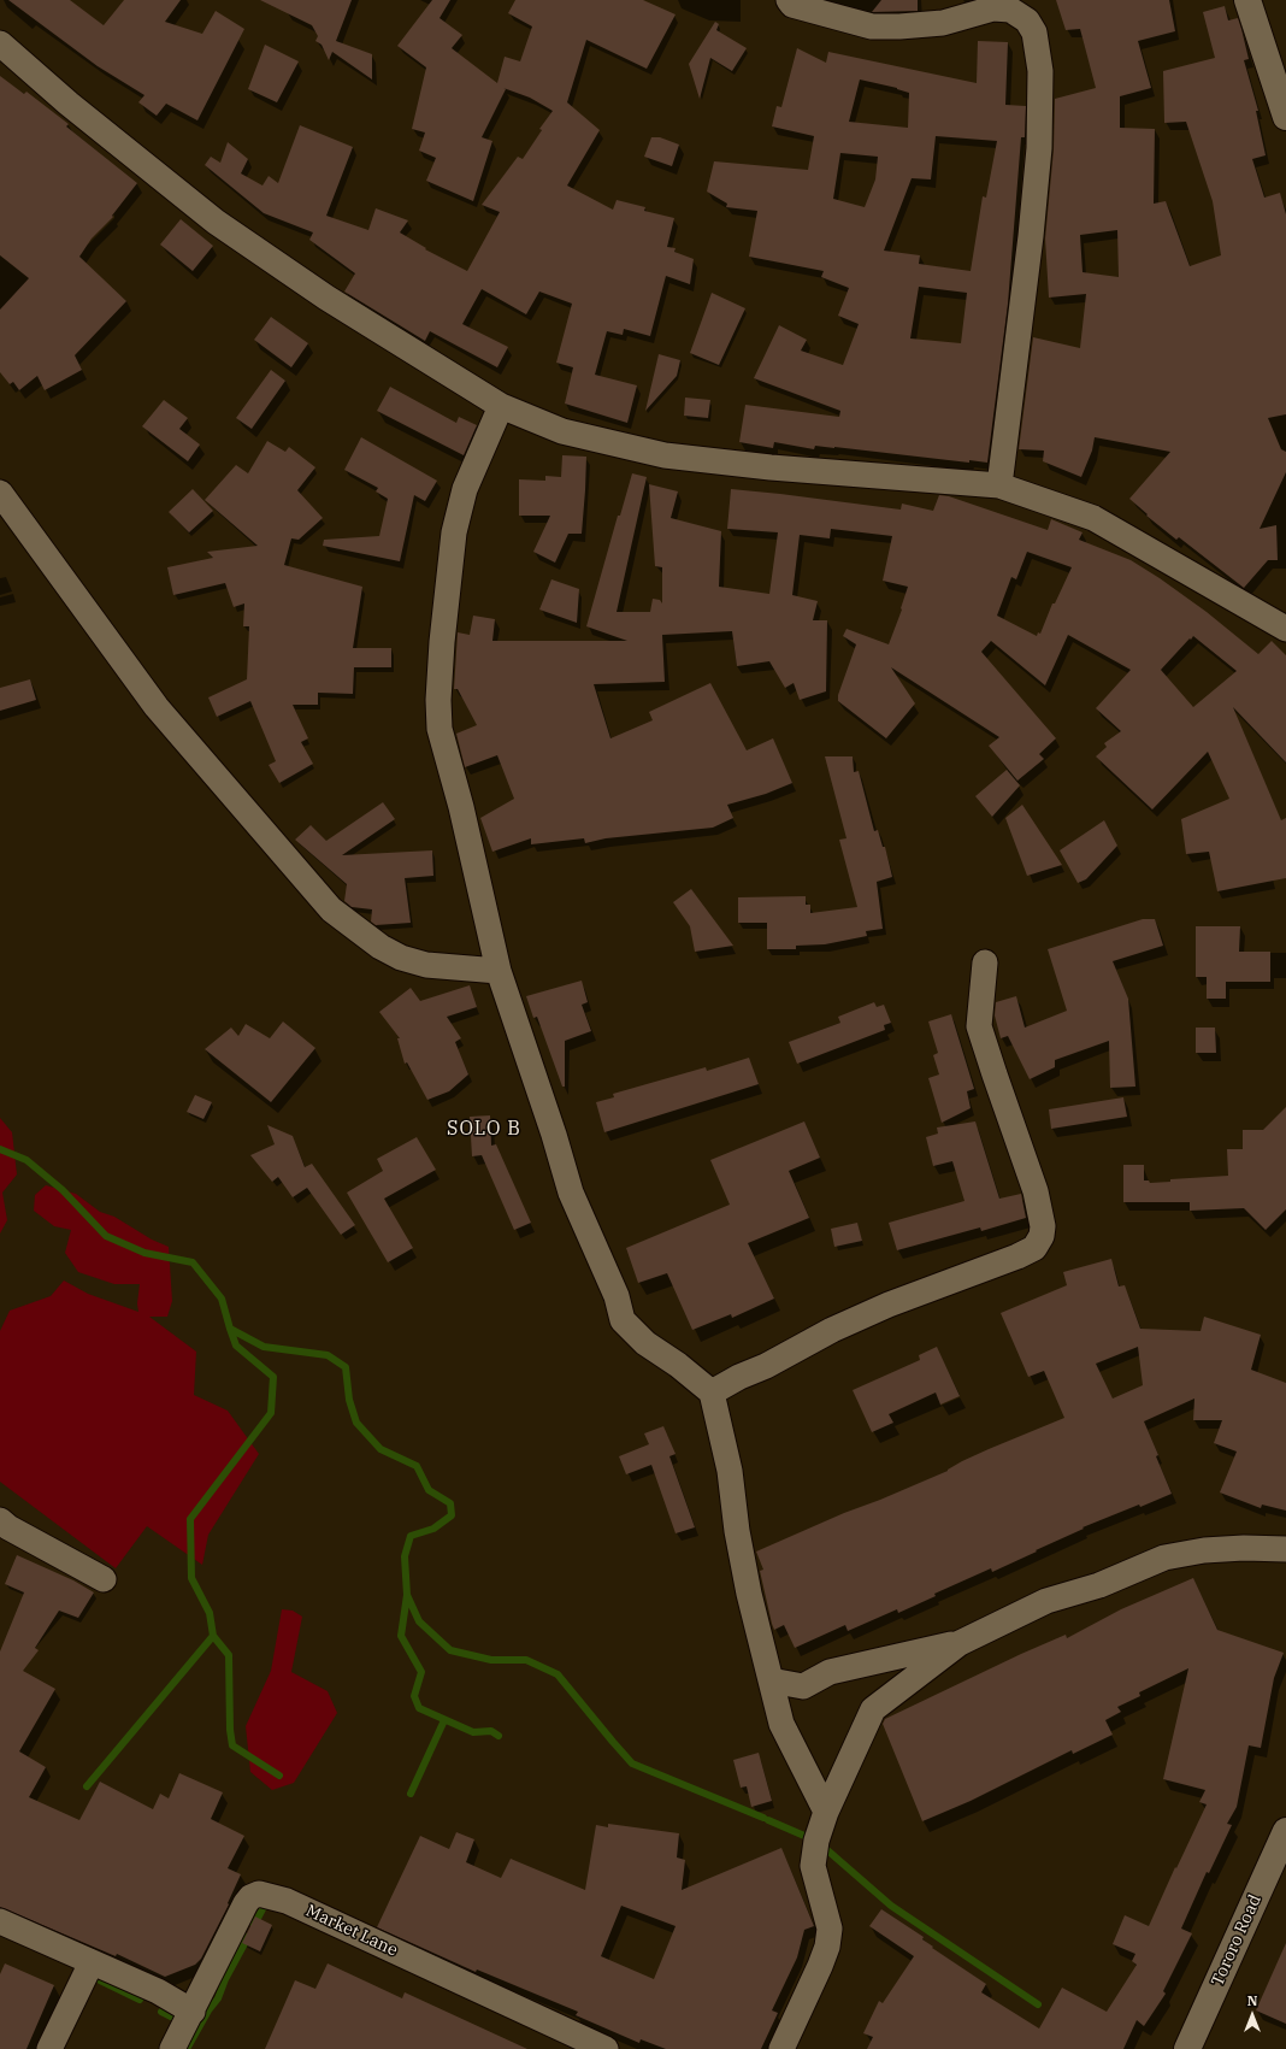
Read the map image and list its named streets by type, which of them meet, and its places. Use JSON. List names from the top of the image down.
{
  "streets": {
    "main road": ["Tororo Road"],
    "street": ["Market Lane"]
  },
  "districts": ["SOLO B"],
  "north": "top"
}
